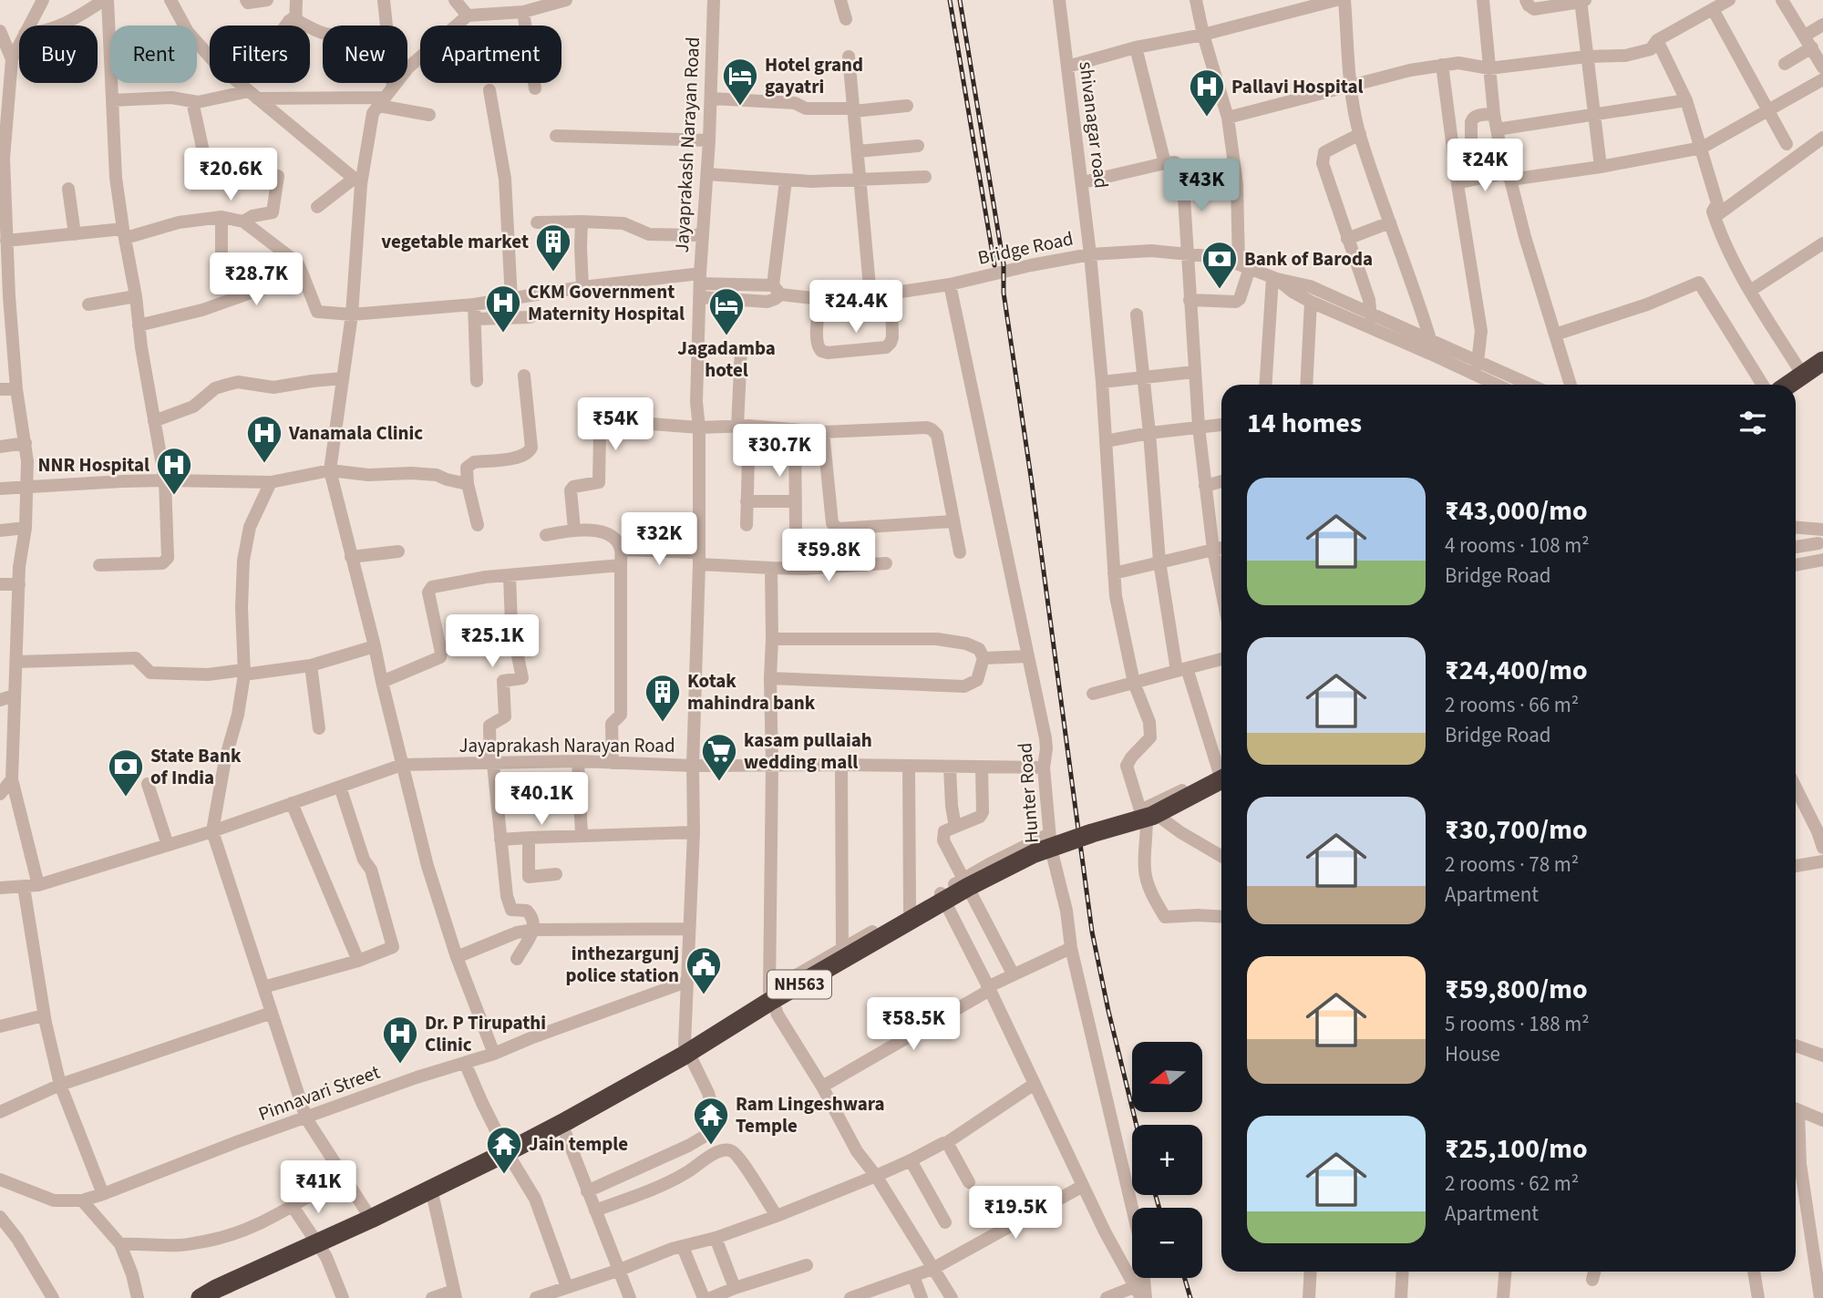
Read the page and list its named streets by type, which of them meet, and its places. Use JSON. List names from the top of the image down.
{
  "streets": {
    "highway": ["NH563"],
    "street": [
      "shivanagar road",
      "Jayaprakash Narayan Road",
      "Bridge Road",
      "Hunter Road",
      "Pinnavari Street"
    ]
  },
  "crossings": [
    ["shivanagar road", "Bridge Road"],
    ["shivanagar road", "NH563"],
    ["Bridge Road", "Hunter Road"]
  ],
  "places": {
    "hotel": ["Hotel grand gayatri", "Jagadamba hotel"],
    "hospital": [
      "Pallavi Hospital",
      "CKM Government Maternity Hospital",
      "Vanamala Clinic",
      "NNR Hospital",
      "Dr. P Tirupathi Clinic"
    ],
    "building": ["vegetable market", "Kotak mahindra bank"],
    "bank": ["Bank of Baroda", "State Bank of India"],
    "supermarket": ["kasam pullaiah wedding mall"],
    "public building": ["inthezargunj police station"],
    "temple": ["Ram Lingeshwara Temple", "Jain temple"]
  },
  "north": "left",
  "page": {
    "chip": [
      "Buy",
      "Rent",
      "Filters",
      "New",
      "Apartment"
    ],
    "price": [
      "₹24K",
      "₹20.6K",
      "₹43K",
      "₹28.7K",
      "₹24.4K",
      "₹54K",
      "₹30.7K",
      "₹32K",
      "₹59.8K",
      "₹25.1K",
      "₹40.1K",
      "₹58.5K",
      "₹41K",
      "₹19.5K"
    ],
    "heading": "14 homes",
    "list": [
      {
        "name": "₹43,000/mo",
        "note": "4 rooms · 108 m² · Bridge Road"
      },
      {
        "name": "₹24,400/mo",
        "note": "2 rooms · 66 m² · Bridge Road"
      },
      {
        "name": "₹30,700/mo",
        "note": "2 rooms · 78 m² · Apartment"
      },
      {
        "name": "₹59,800/mo",
        "note": "5 rooms · 188 m² · House"
      },
      {
        "name": "₹25,100/mo",
        "note": "2 rooms · 62 m² · Apartment"
      }
    ],
    "map_buttons": ["+", "−"]
  }
}
